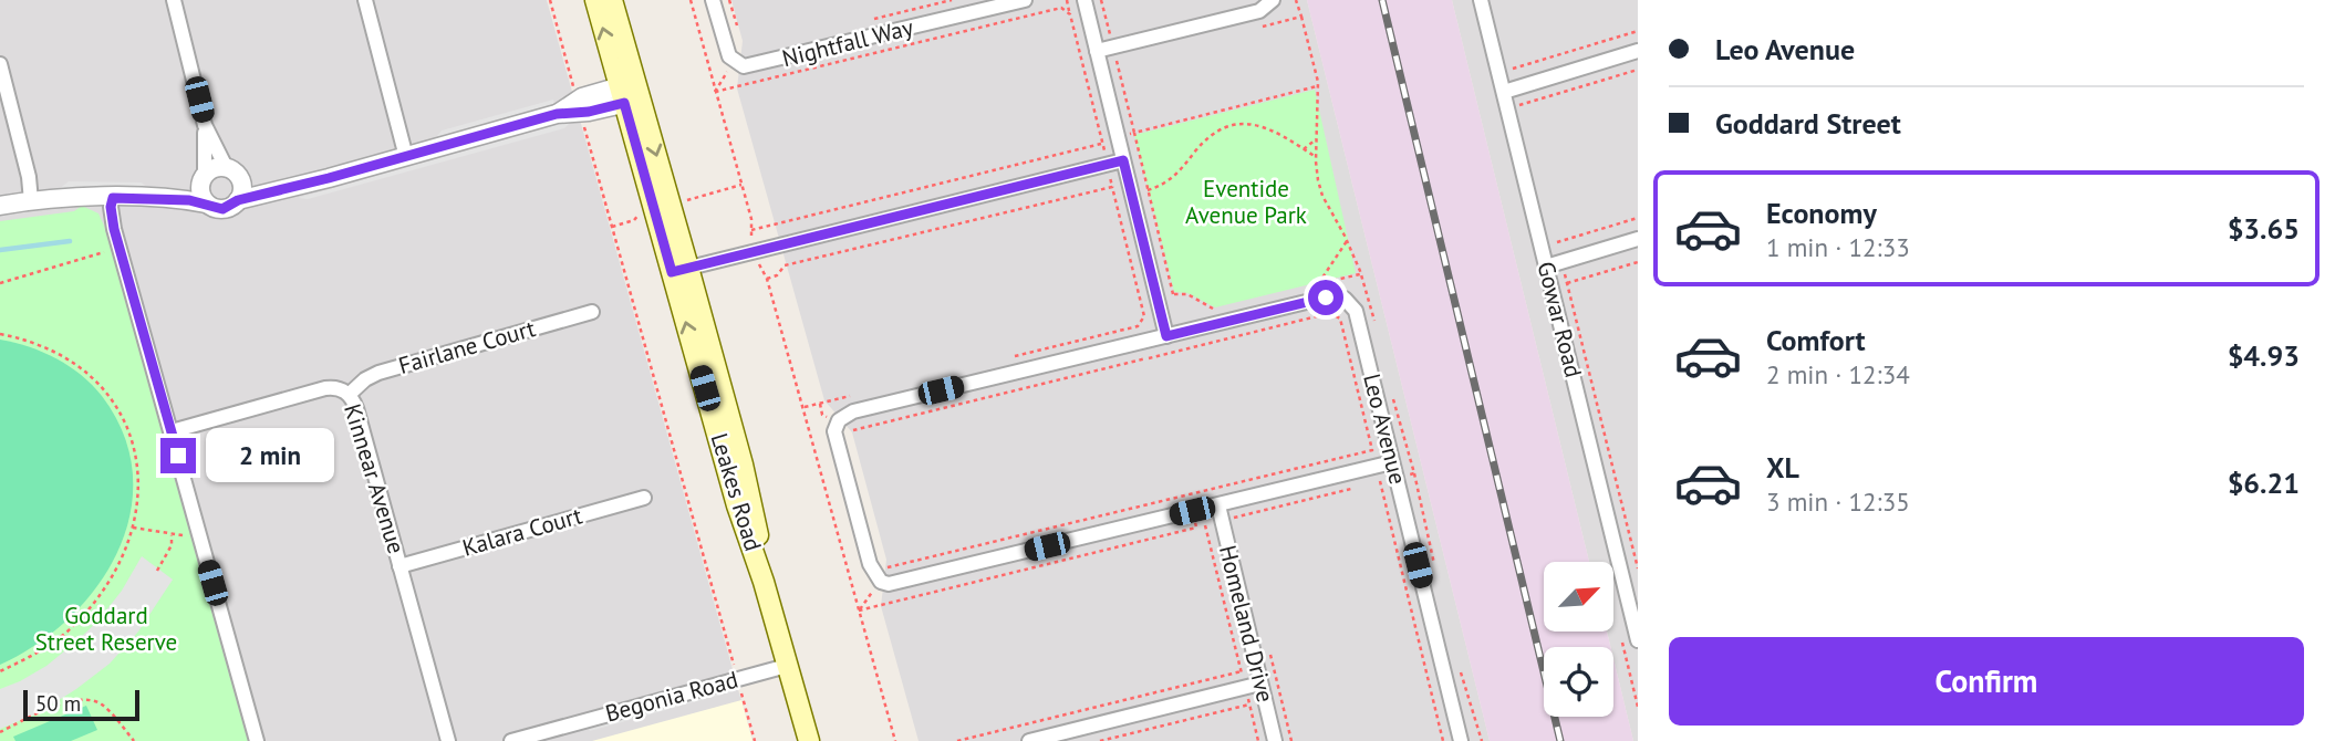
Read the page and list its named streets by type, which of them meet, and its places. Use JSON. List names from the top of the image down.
{
  "streets": {
    "main road": ["Leakes Road"],
    "street": [
      "Nightfall Way",
      "Gowar Road",
      "Fairlane Court",
      "Leo Avenue",
      "Kinnear Avenue",
      "Kalara Court",
      "Homeland Drive",
      "Begonia Road"
    ]
  },
  "crossings": [
    ["Fairlane Court", "Kinnear Avenue"],
    ["Kinnear Avenue", "Kalara Court"],
    ["Leakes Road", "Begonia Road"]
  ],
  "parks": ["Eventide Avenue Park", "Goddard Street Reserve"],
  "scale_bar": "50 m",
  "north": "top right",
  "page": {
    "banner": ["Leo Avenue", "Goddard Street"],
    "list": [
      {
        "name": "Economy",
        "note": "1 min · 12:33",
        "value": "$3.65"
      },
      {
        "name": "Comfort",
        "note": "2 min · 12:34",
        "value": "$4.93"
      },
      {
        "name": "XL",
        "note": "3 min · 12:35",
        "value": "$6.21"
      }
    ],
    "bubble": "2 min",
    "buttons": "Confirm",
    "scale": "50 m"
  }
}
